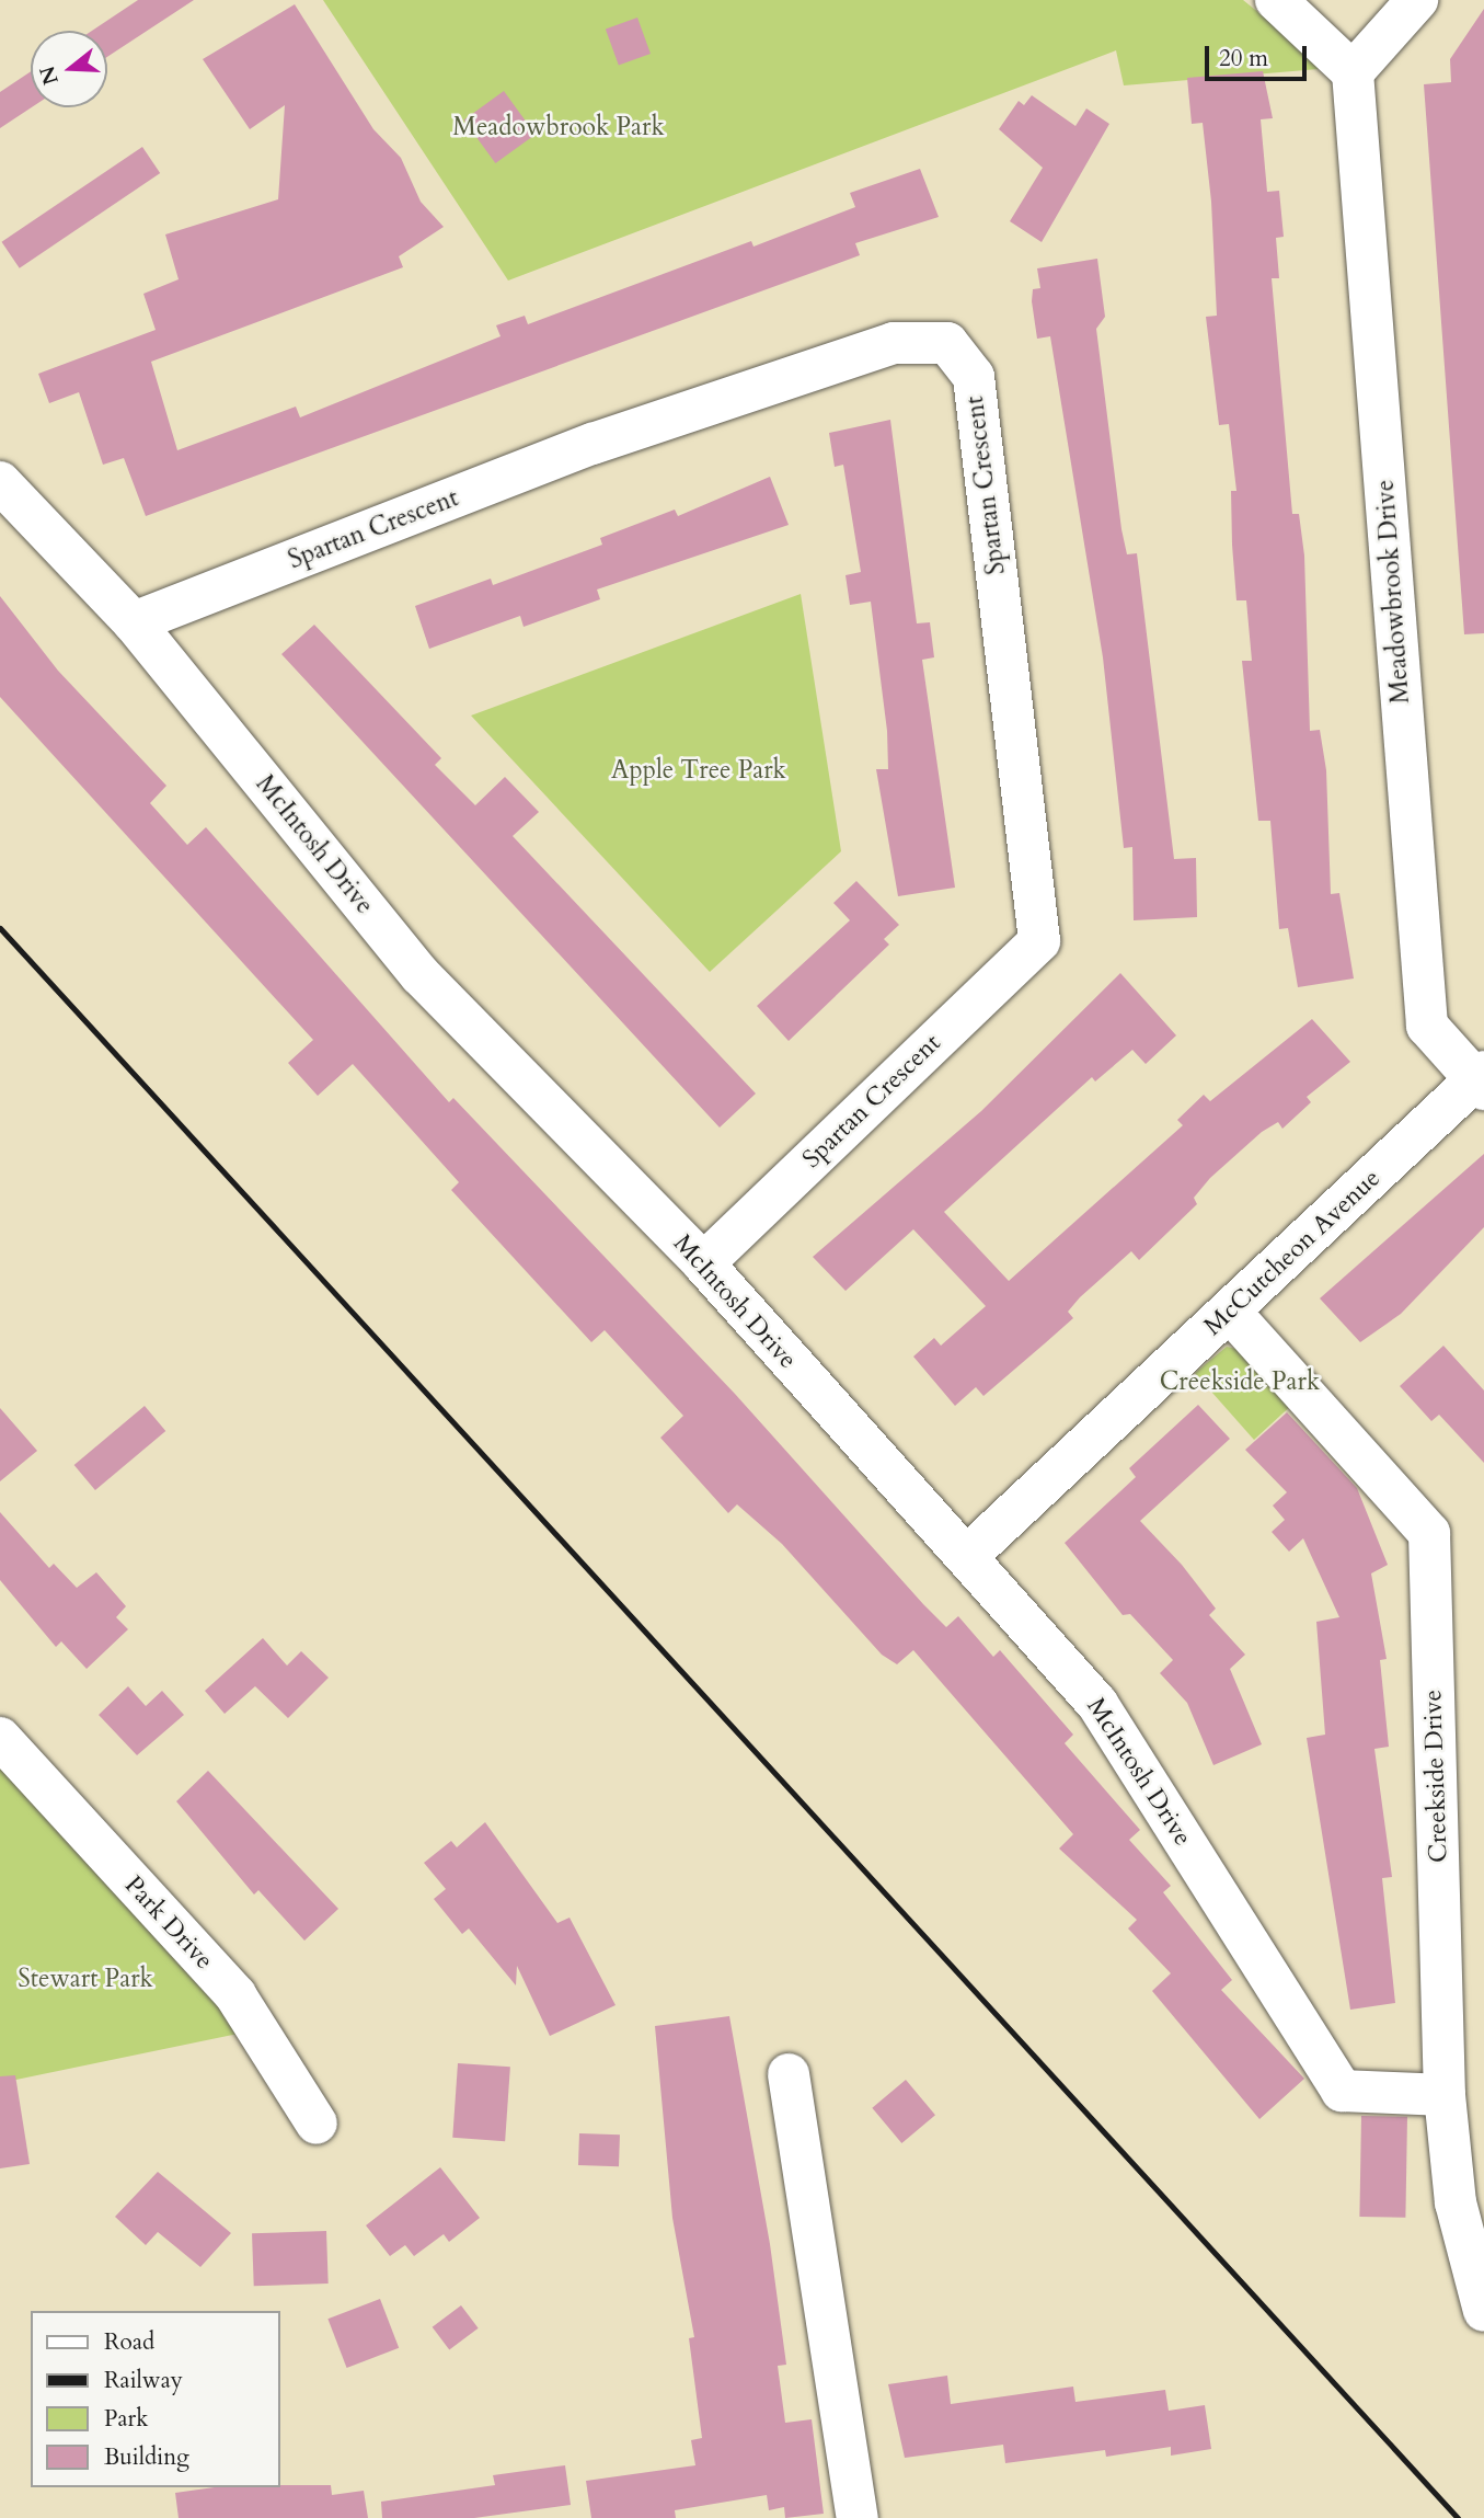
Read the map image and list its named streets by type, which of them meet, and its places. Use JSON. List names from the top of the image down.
{
  "streets": {
    "street": [
      "Spartan Crescent",
      "Meadowbrook Drive",
      "McIntosh Drive",
      "McCutcheon Avenue",
      "Creekside Drive",
      "Park Drive"
    ]
  },
  "crossings": [
    ["Spartan Crescent", "McIntosh Drive"],
    ["Meadowbrook Drive", "McCutcheon Avenue"],
    ["McIntosh Drive", "McCutcheon Avenue"],
    ["McIntosh Drive", "Creekside Drive"],
    ["McCutcheon Avenue", "Creekside Drive"]
  ],
  "parks": [
    "Meadowbrook Park",
    "Apple Tree Park",
    "Creekside Park",
    "Stewart Park"
  ],
  "legend": [
    "Road",
    "Railway",
    "Park",
    "Building"
  ],
  "scale_bar": "20 m",
  "north": "left"
}
